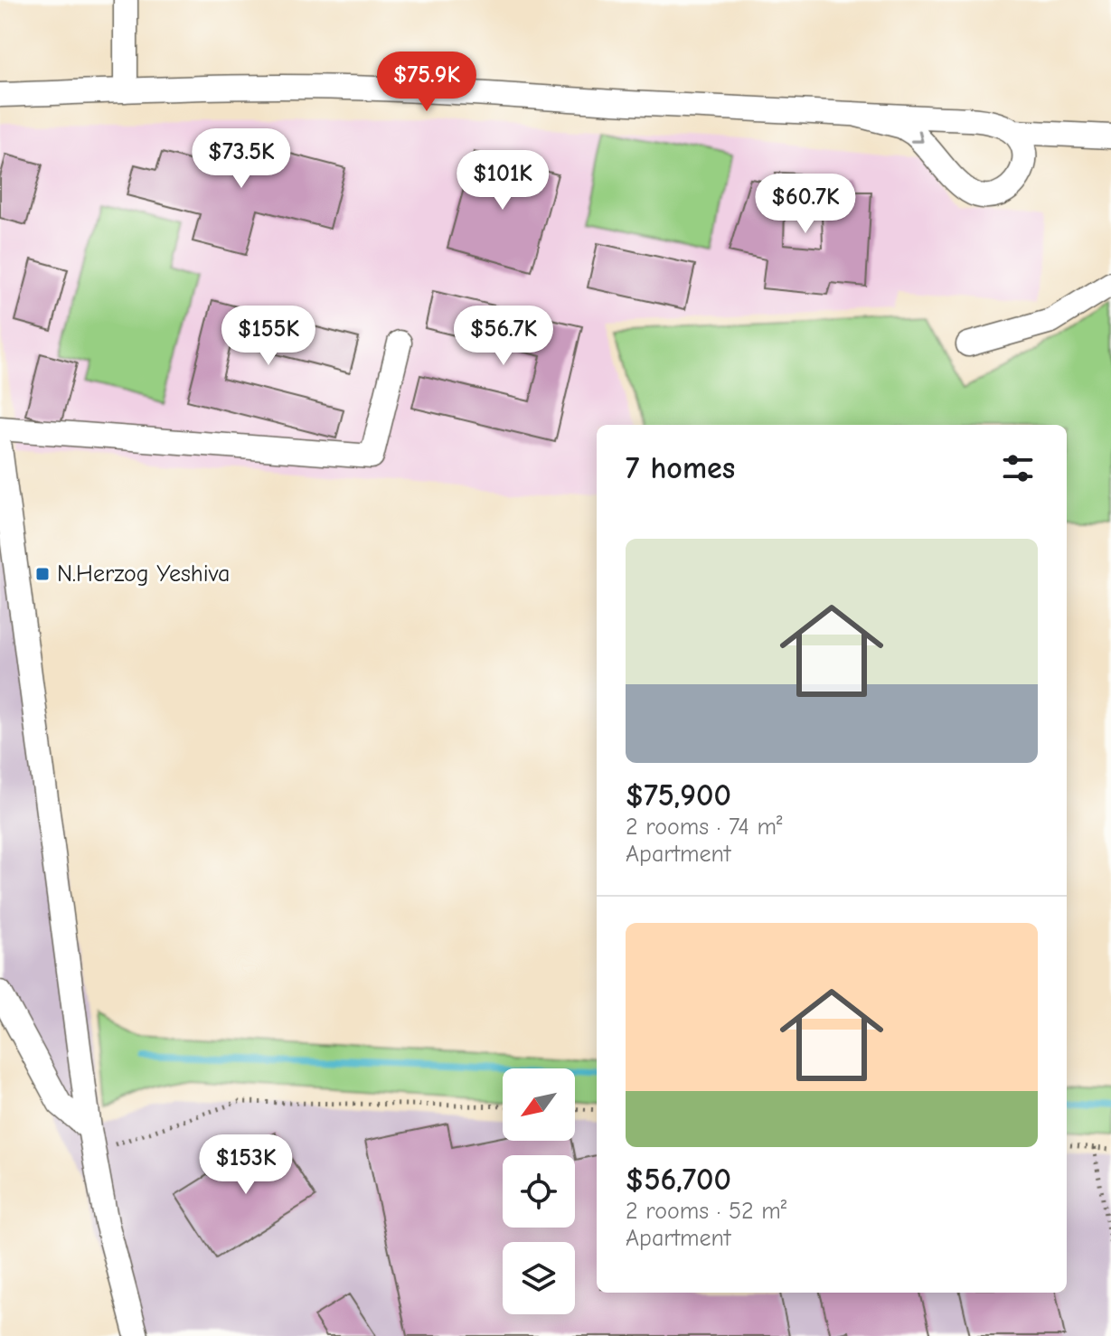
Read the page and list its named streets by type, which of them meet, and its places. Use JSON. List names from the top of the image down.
{
  "places": {
    "transit": ["N.Herzog Yeshiva"]
  },
  "north": "bottom left",
  "page": {
    "price": [
      "$75.9K",
      "$73.5K",
      "$101K",
      "$60.7K",
      "$155K",
      "$56.7K",
      "$153K"
    ],
    "heading": "7 homes",
    "list": [
      {
        "name": "$75,900",
        "note": "2 rooms · 74 m² · Apartment"
      },
      {
        "name": "$56,700",
        "note": "2 rooms · 52 m² · Apartment"
      }
    ]
  }
}
